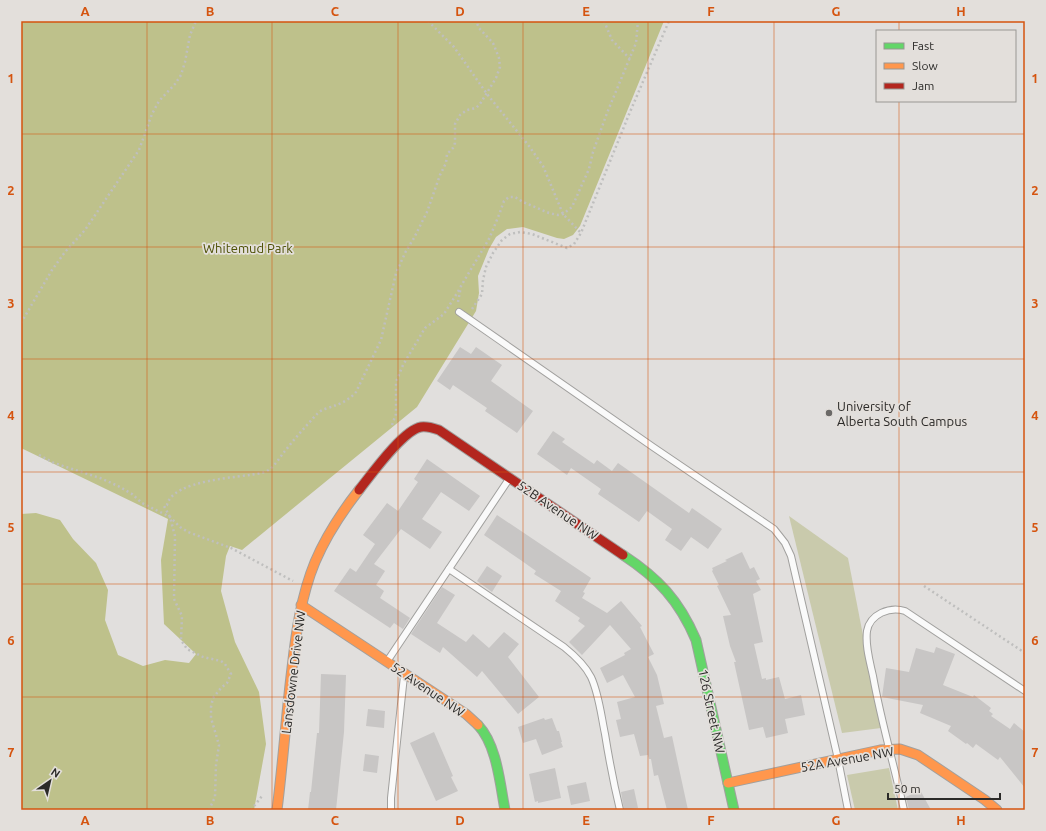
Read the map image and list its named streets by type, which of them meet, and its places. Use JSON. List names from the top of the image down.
{
  "streets": {
    "street": [
      "52B Avenue NW",
      "Lansdowne Drive NW",
      "52 Avenue NW",
      "126 Street NW",
      "52A Avenue NW"
    ]
  },
  "crossings": [
    ["52B Avenue NW", "Lansdowne Drive NW"],
    ["52B Avenue NW", "126 Street NW"],
    ["Lansdowne Drive NW", "52 Avenue NW"],
    ["126 Street NW", "52A Avenue NW"]
  ],
  "parks": ["Whitemud Park"],
  "places": ["University of Alberta South Campus"],
  "legend": ["Fast", "Slow", "Jam"],
  "scale_bar": "50 m",
  "north": "top right",
  "grid": {
    "columns": [
      "A",
      "B",
      "C",
      "D",
      "E",
      "F",
      "G",
      "H"
    ],
    "rows": [
      "1",
      "2",
      "3",
      "4",
      "5",
      "6",
      "7"
    ]
  }
}
